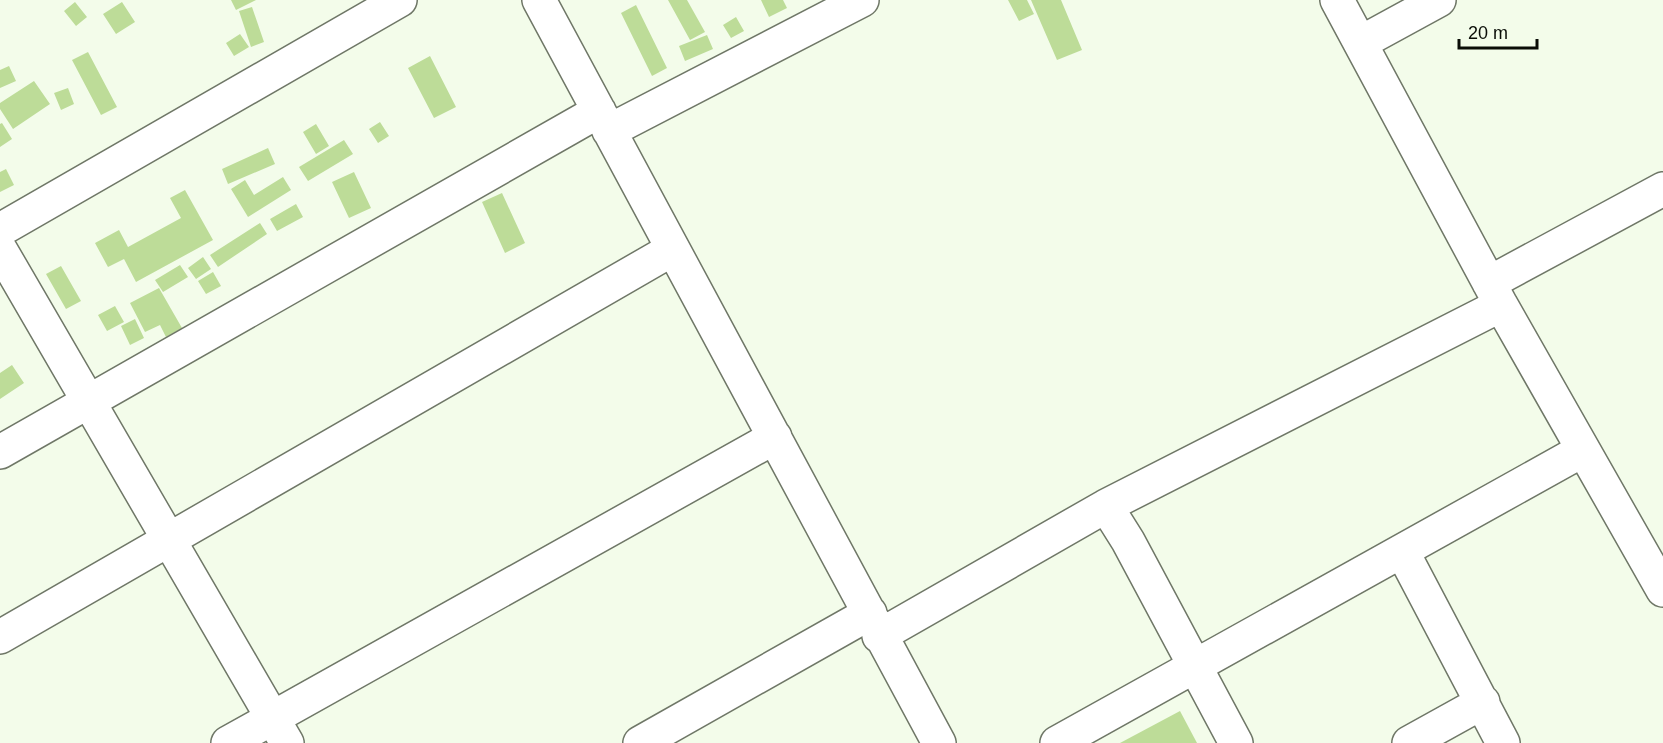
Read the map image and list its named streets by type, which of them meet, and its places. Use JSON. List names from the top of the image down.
{
  "scale_bar": "20 m"
}
